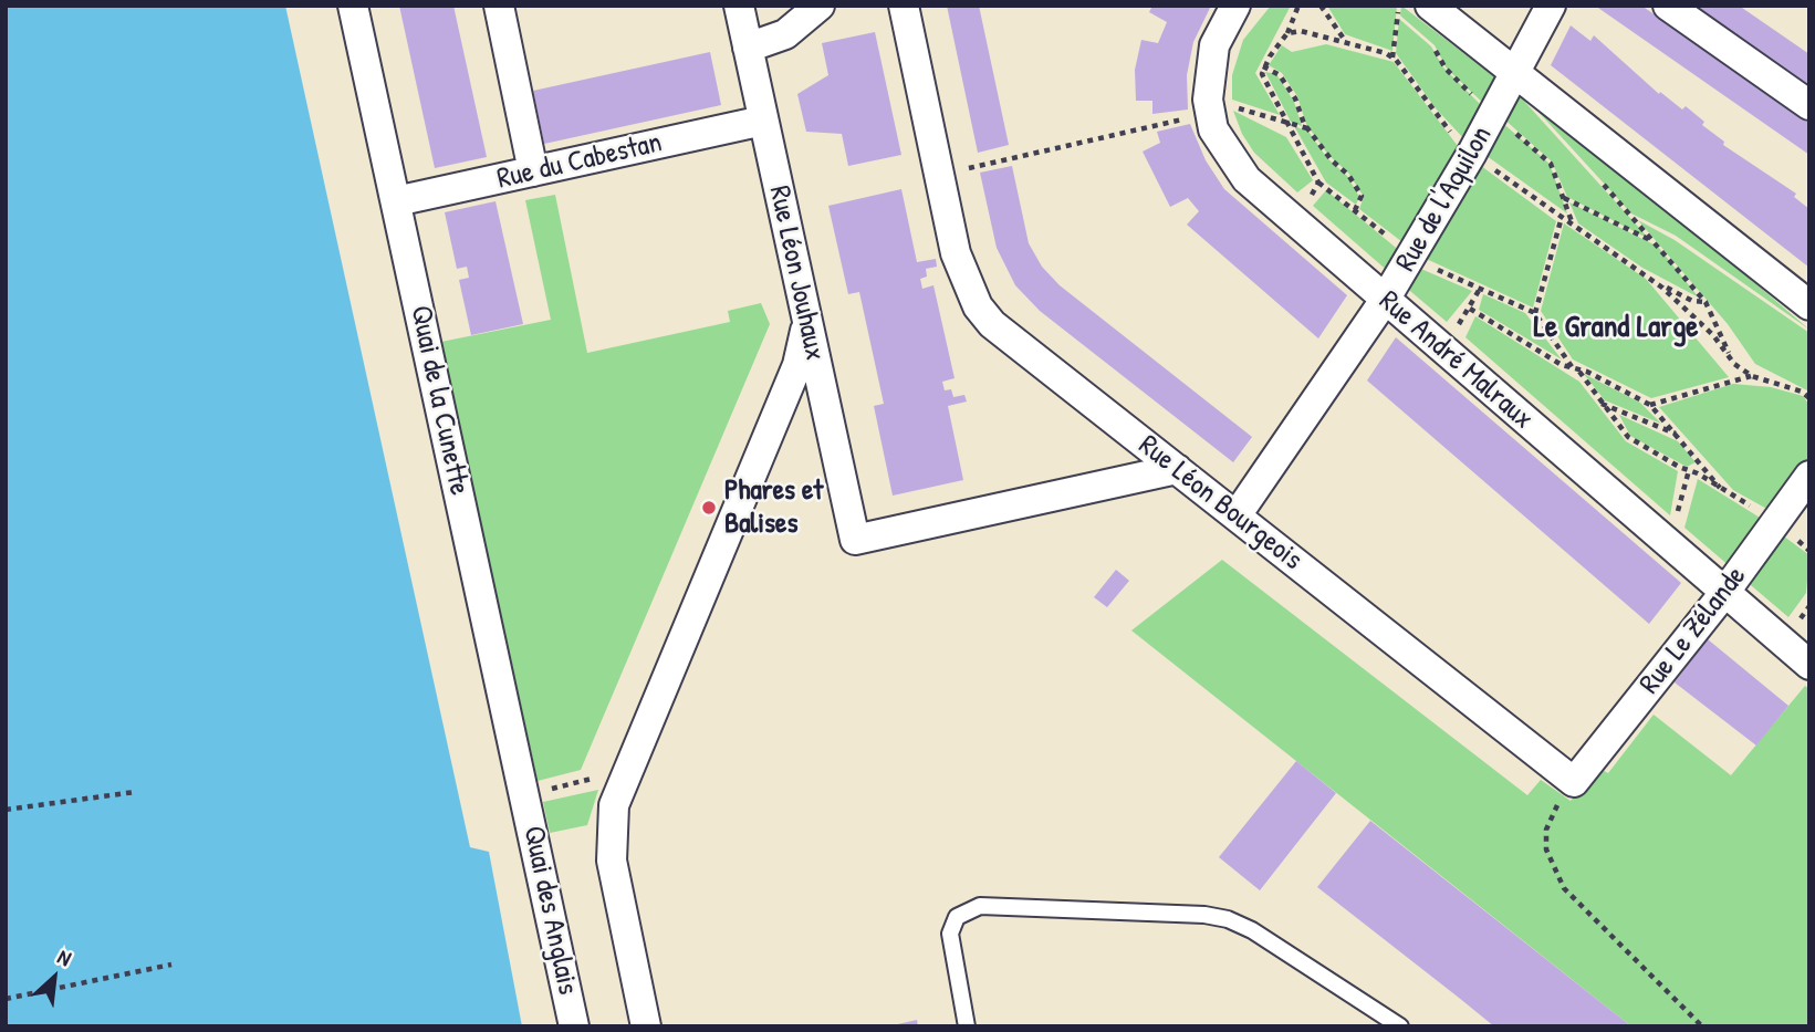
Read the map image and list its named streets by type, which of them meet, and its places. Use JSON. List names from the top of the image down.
{
  "streets": {
    "street": [
      "Rue du Cabestan",
      "Rue de l'Aquilon",
      "Rue Léon Jouhaux",
      "Rue André Malraux",
      "Quai de la Cunette",
      "Rue Léon Bourgeois",
      "Rue Le Zélande",
      "Quai des Anglais"
    ]
  },
  "crossings": [
    ["Rue du Cabestan", "Rue Léon Jouhaux"],
    ["Rue du Cabestan", "Quai de la Cunette"],
    ["Rue de l'Aquilon", "Rue André Malraux"],
    ["Rue de l'Aquilon", "Rue Léon Bourgeois"],
    ["Rue Léon Jouhaux", "Rue Léon Bourgeois"],
    ["Rue André Malraux", "Rue Le Zélande"],
    ["Quai de la Cunette", "Quai des Anglais"],
    ["Rue Léon Bourgeois", "Rue Le Zélande"]
  ],
  "districts": ["Le Grand Large"],
  "places": ["Phares et Balises"],
  "north": "top right"
}
